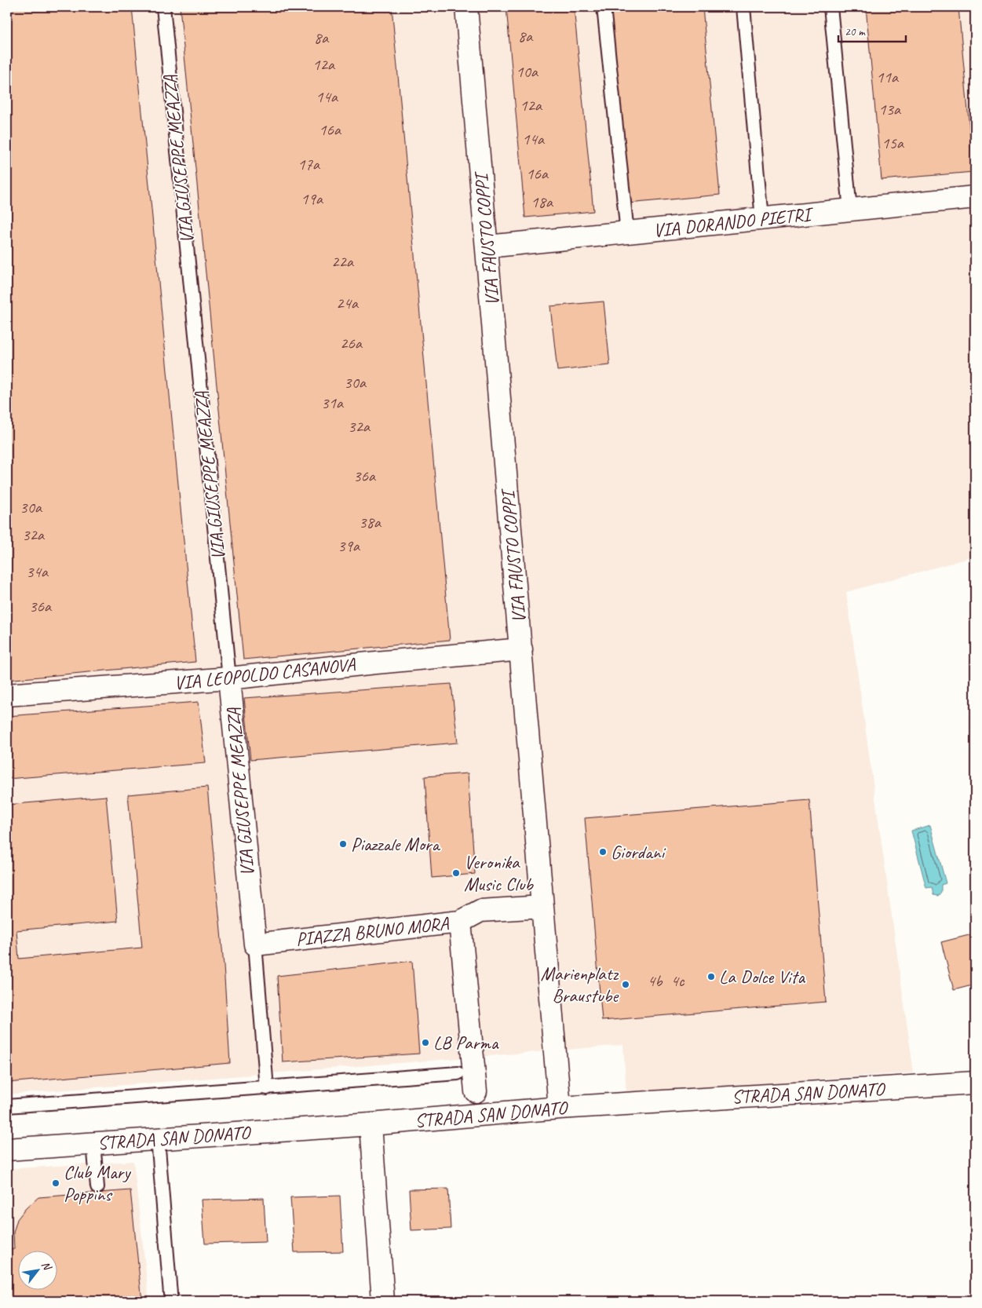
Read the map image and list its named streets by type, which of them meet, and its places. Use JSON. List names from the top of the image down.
{
  "streets": {
    "street": [
      "VIA GIUSEPPE MEAZZA",
      "VIA DORANDO PIETRI",
      "VIA FAUSTO COPPI",
      "VIA LEOPOLDO CASANOVA",
      "PIAZZA BRUNO MORA",
      "STRADA SAN DONATO"
    ]
  },
  "crossings": [
    ["VIA GIUSEPPE MEAZZA", "VIA LEOPOLDO CASANOVA"],
    ["VIA GIUSEPPE MEAZZA", "PIAZZA BRUNO MORA"],
    ["VIA DORANDO PIETRI", "VIA FAUSTO COPPI"],
    ["VIA FAUSTO COPPI", "VIA LEOPOLDO CASANOVA"],
    ["VIA FAUSTO COPPI", "STRADA SAN DONATO"]
  ],
  "places": [
    "Piazzale Mora",
    "Giordani",
    "Veronika Music Club",
    "La Dolce Vita",
    "Marienplatz Braustube",
    "LB Parma",
    "Club Mary Poppins"
  ],
  "house_numbers": [
    "8a",
    "8a",
    "12a",
    "10a",
    "11a",
    "14a",
    "12a",
    "13a",
    "16a",
    "14a",
    "15a",
    "17a",
    "16a",
    "19a",
    "18a",
    "22a",
    "24a",
    "26a",
    "30a",
    "31a",
    "32a",
    "36a",
    "30a",
    "38a",
    "32a",
    "39a",
    "34a",
    "36a",
    "4b",
    "4c"
  ],
  "scale_bar": "20 m",
  "north": "top right"
}
